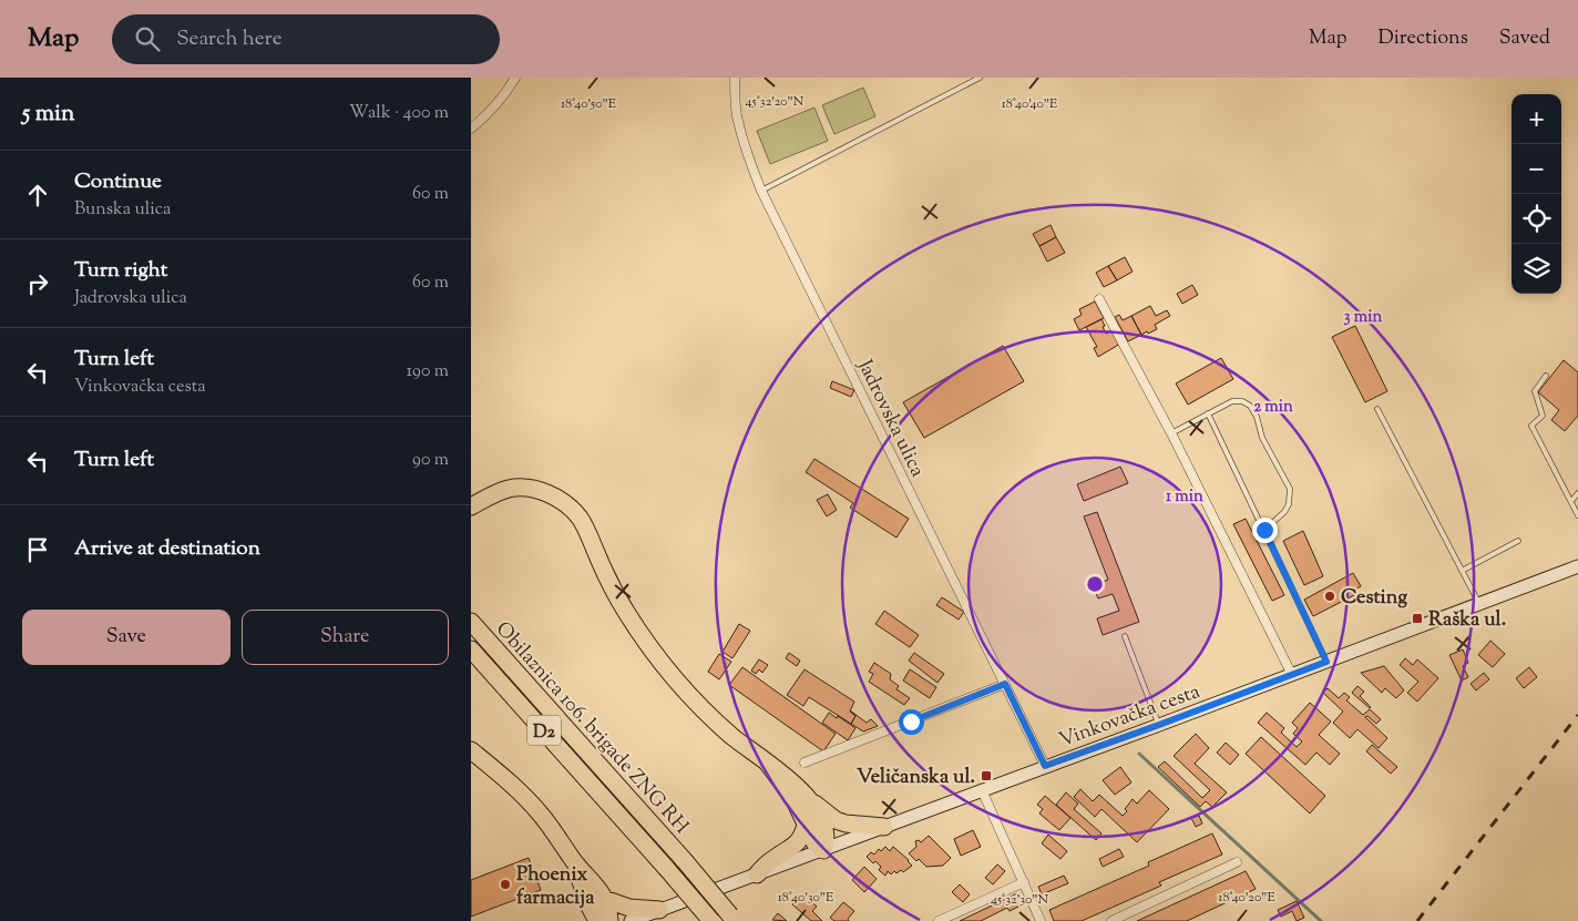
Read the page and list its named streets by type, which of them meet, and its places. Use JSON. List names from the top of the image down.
{
  "streets": {
    "highway": ["Obilaznica 106. brigade ZNG RH", "D2"],
    "main road": ["Vinkovačka cesta"],
    "street": ["Jadrovska ulica"]
  },
  "crossings": [
    ["Jadrovska ulica", "Vinkovačka cesta"]
  ],
  "places": {
    "other": ["Cesting", "Phoenix farmacija"],
    "transit": ["Raška ul.", "Veličanska ul."]
  },
  "page": {
    "header": "Map",
    "search": "Search here",
    "nav": ["Map", "Directions", "Saved"],
    "heading": ["5 min", "Walk · 400 m"],
    "map_buttons": ["+", "−"],
    "list": [
      ["Continue", "Bunska ulica", "60 m"],
      ["Turn right", "Jadrovska ulica", "60 m"],
      ["Turn left", "Vinkovačka cesta", "190 m"],
      ["Turn left", "90 m"],
      "Arrive at destination"
    ],
    "buttons": ["Save", "Share"]
  },
  "coordinates": [
    "45°32'20\"N",
    "18°40'50\"E",
    "18°40'40\"E",
    "18°40'30\"E",
    "18°40'20\"E",
    "45°32'30\"N"
  ],
  "rings": ["3 min", "2 min", "1 min"]
}
